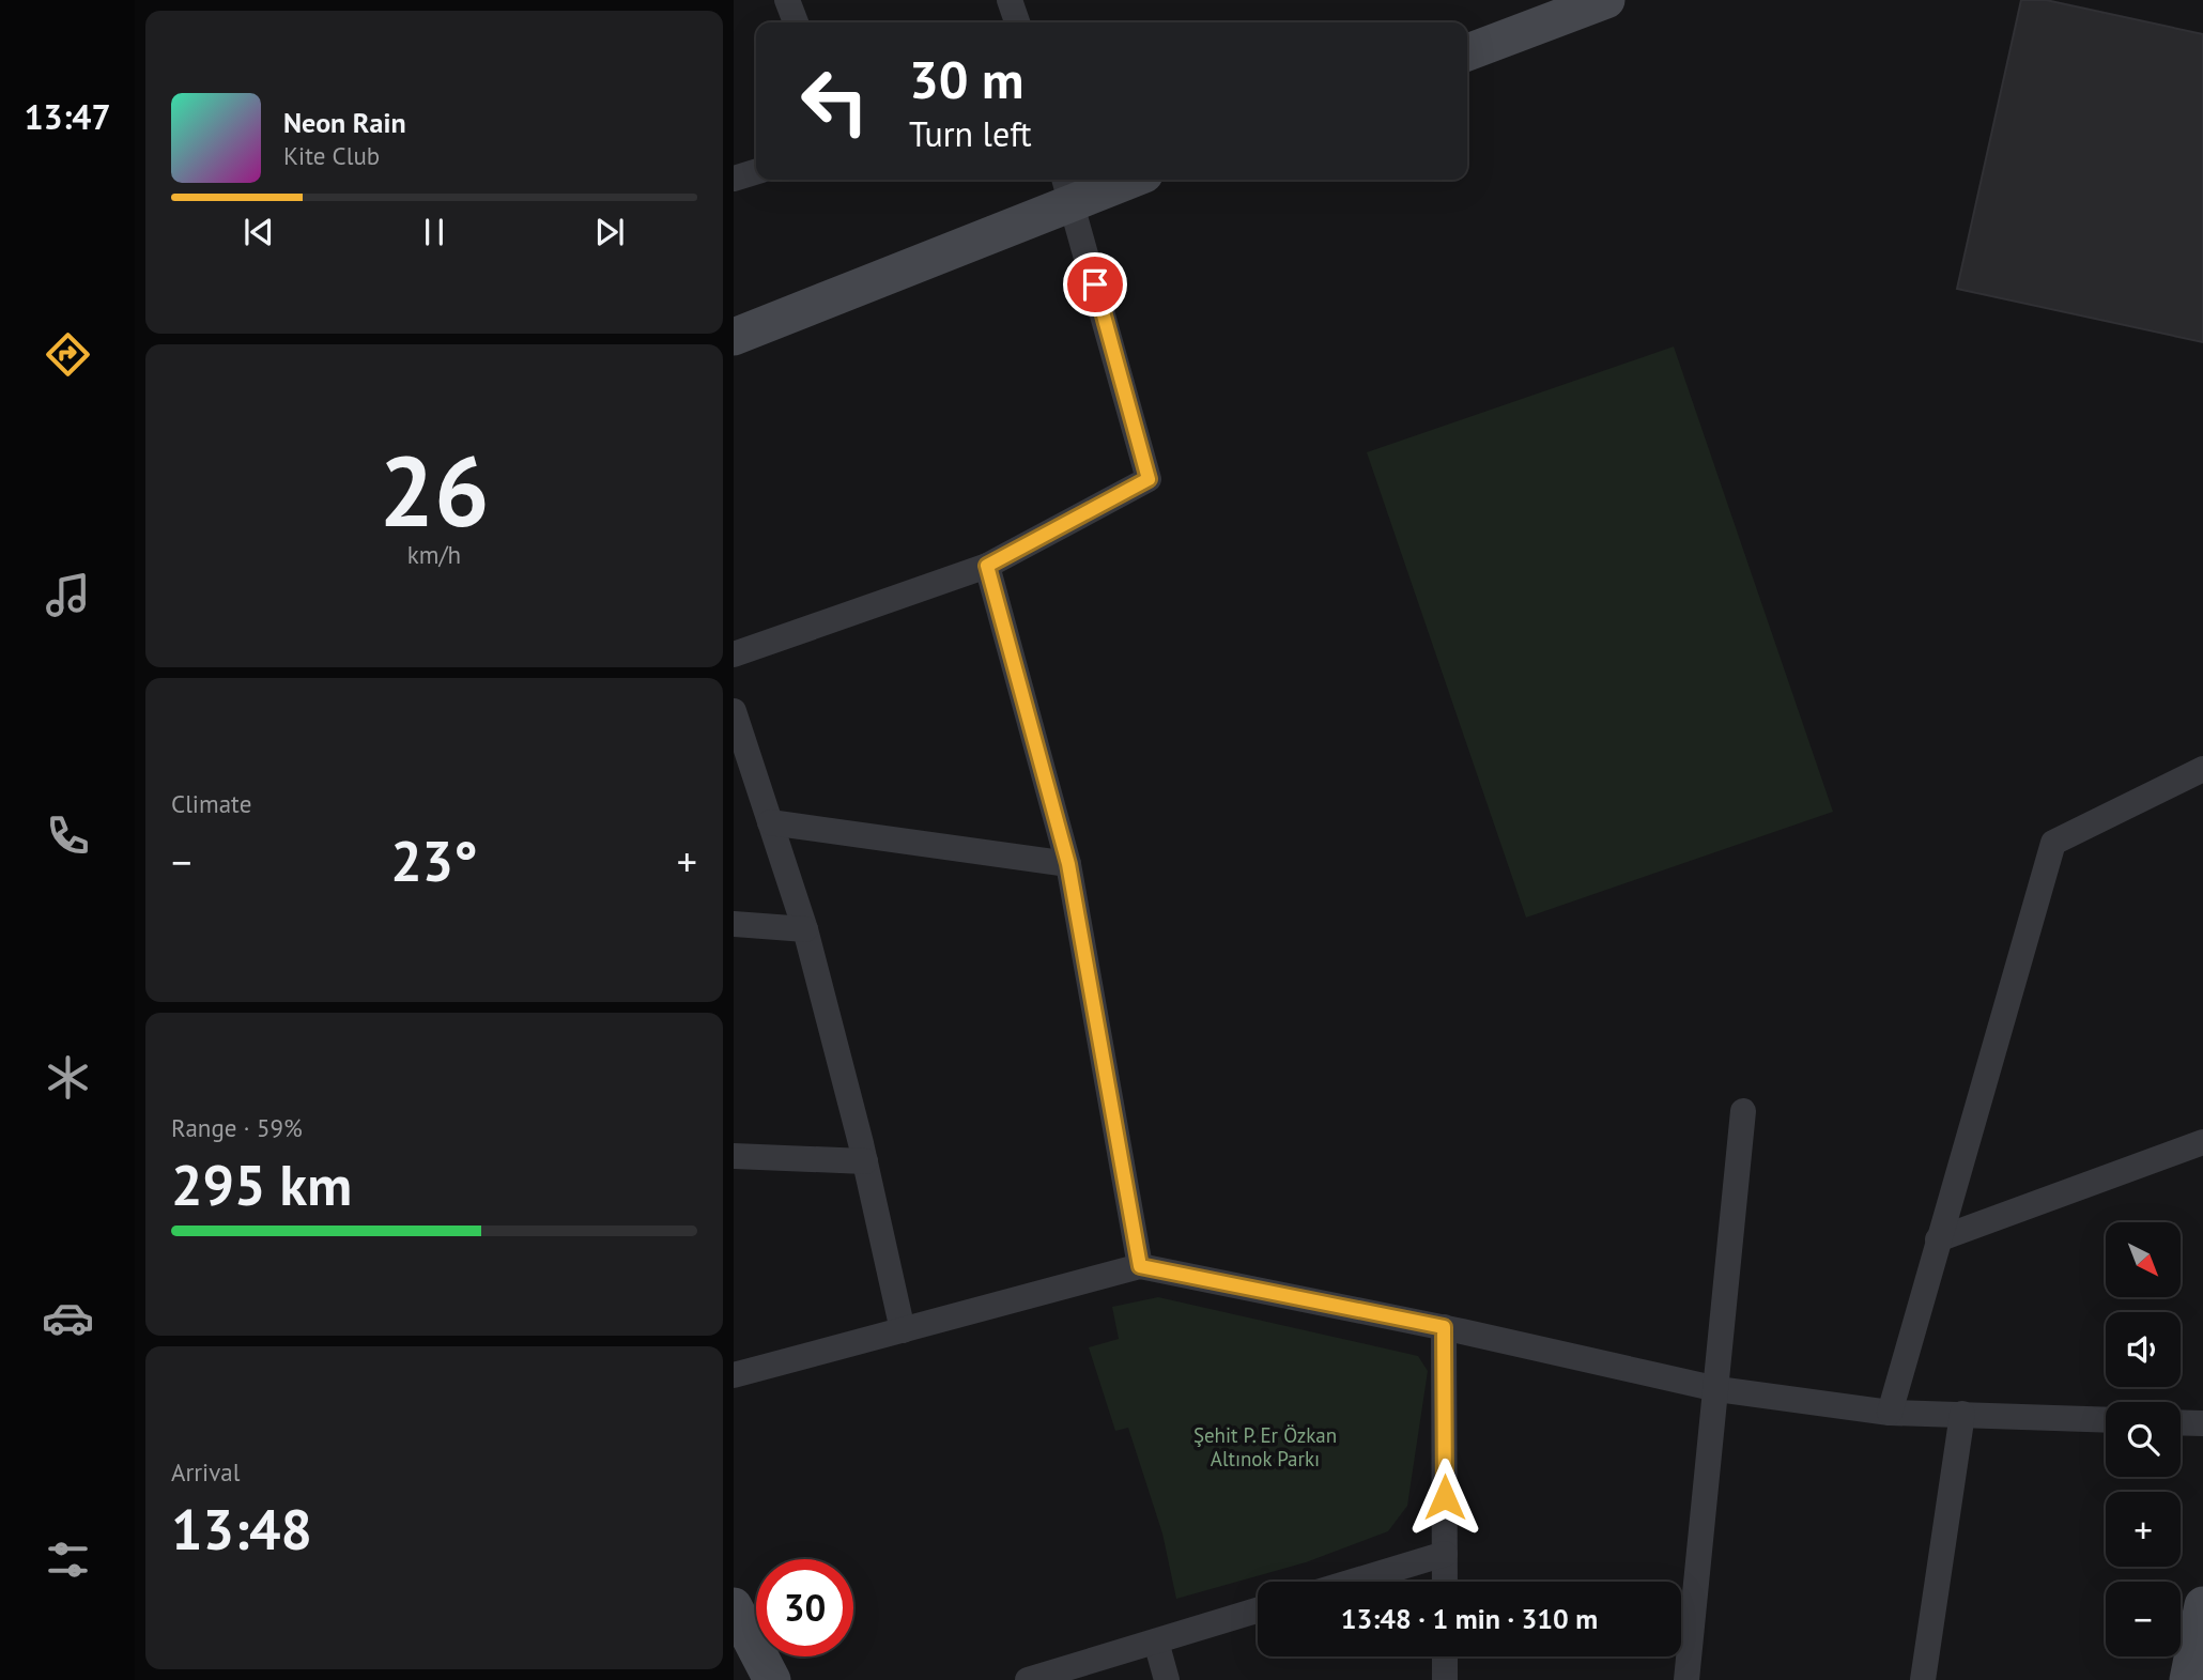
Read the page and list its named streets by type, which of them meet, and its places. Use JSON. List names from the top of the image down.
{
  "parks": ["Şehit P. Er Özkan Altınok Parkı"],
  "north": "bottom right",
  "page": {
    "tabs": "13:47",
    "turn": ["30 m", "Turn left"],
    "song": ["Neon Rain", "Kite Club"],
    "tile": [
      ["26", "km/h"],
      "Climate",
      ["Range · 59%", "295 km"],
      ["Arrival", "13:48"]
    ],
    "heat": ["−", "23°", "+"],
    "map_buttons": ["+", "−"],
    "limit": "30",
    "trip": "13:48 · 1 min · 310 m"
  }
}
